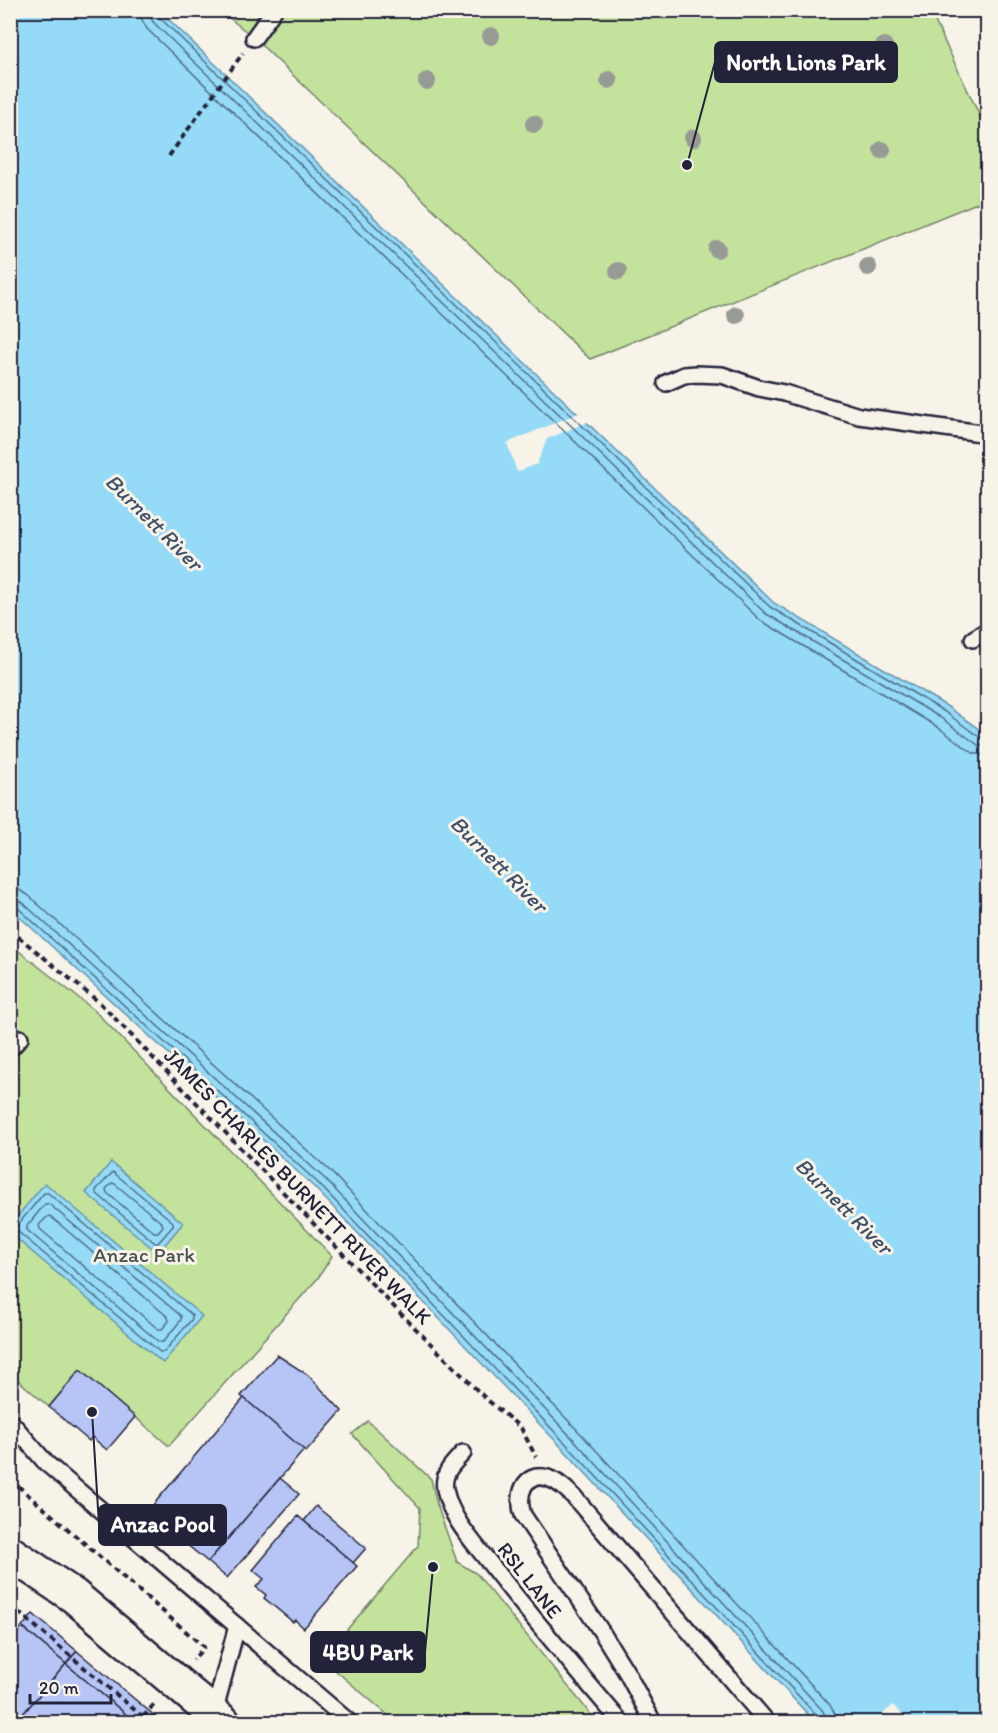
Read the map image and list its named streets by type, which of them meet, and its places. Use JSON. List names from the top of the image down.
{
  "streets": {
    "lane": ["RSL LANE"],
    "path": ["JAMES CHARLES BURNETT RIVER WALK"]
  },
  "water": ["Burnett River"],
  "parks": ["Anzac Park"],
  "places": ["North Lions Park", "Anzac Pool", "4BU Park"],
  "scale_bar": "20 m"
}
